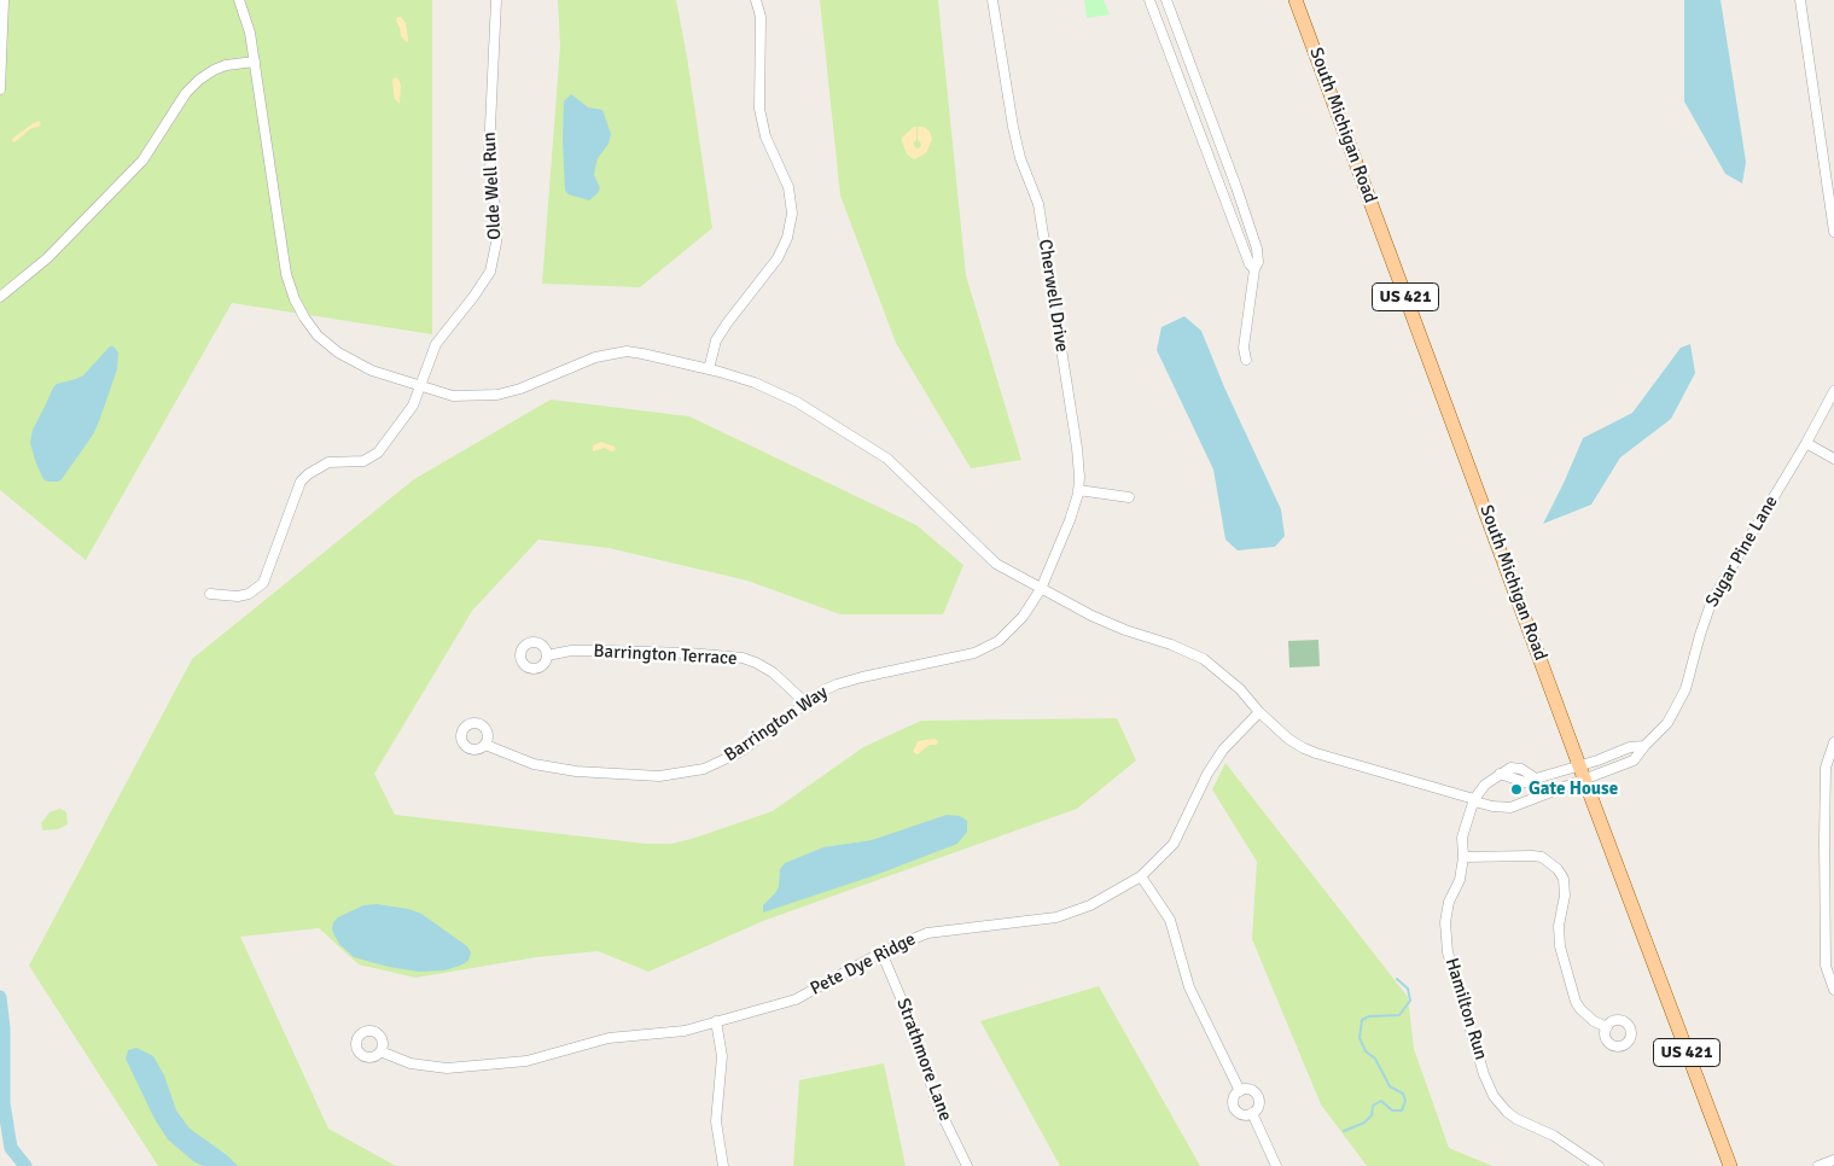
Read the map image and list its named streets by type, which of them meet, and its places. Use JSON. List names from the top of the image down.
{
  "streets": {
    "main road": ["South Michigan Road", "US 421"],
    "street": [
      "Olde Well Run",
      "Cherwell Drive",
      "Sugar Pine Lane",
      "Barrington Terrace",
      "Barrington Way",
      "Pete Dye Ridge",
      "Hamilton Run",
      "Strathmore Lane"
    ]
  },
  "crossings": [
    ["South Michigan Road", "Sugar Pine Lane"],
    ["Cherwell Drive", "Barrington Way"],
    ["Barrington Terrace", "Barrington Way"],
    ["Pete Dye Ridge", "Strathmore Lane"]
  ],
  "places": ["Gate House"]
}
